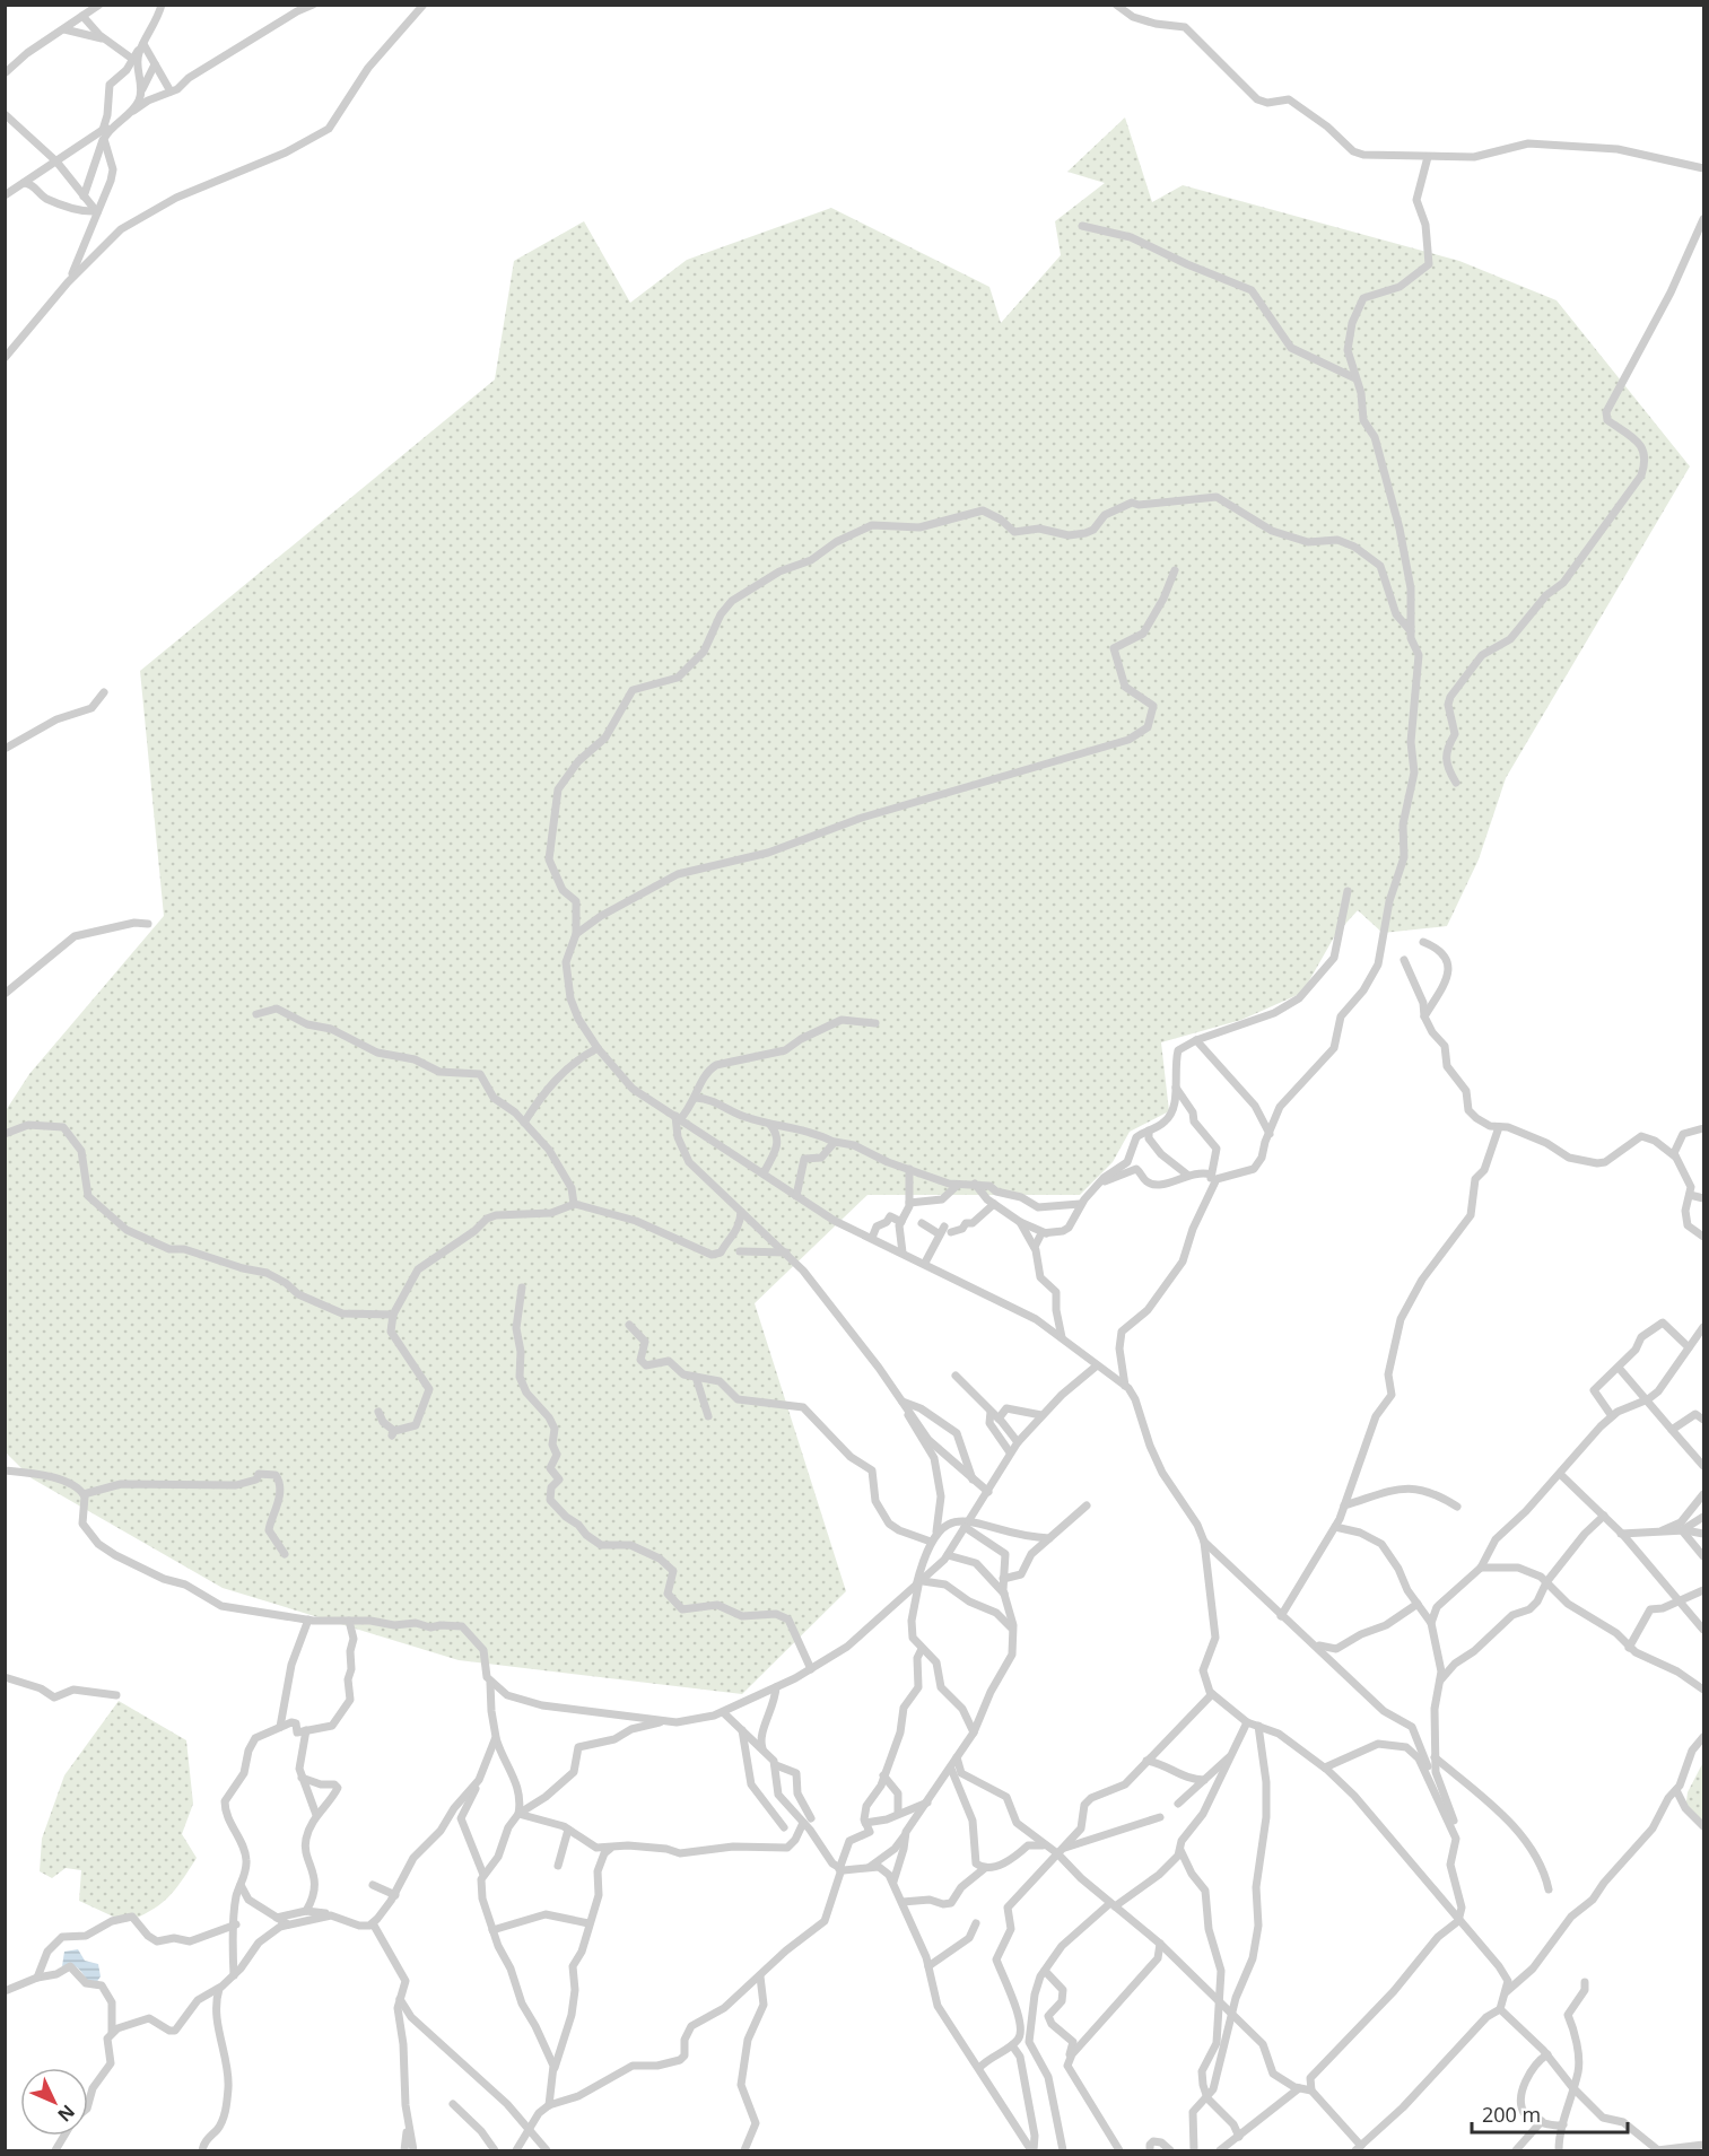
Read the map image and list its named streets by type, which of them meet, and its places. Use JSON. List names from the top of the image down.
{
  "scale_bar": "200 m",
  "north": "bottom right"
}
